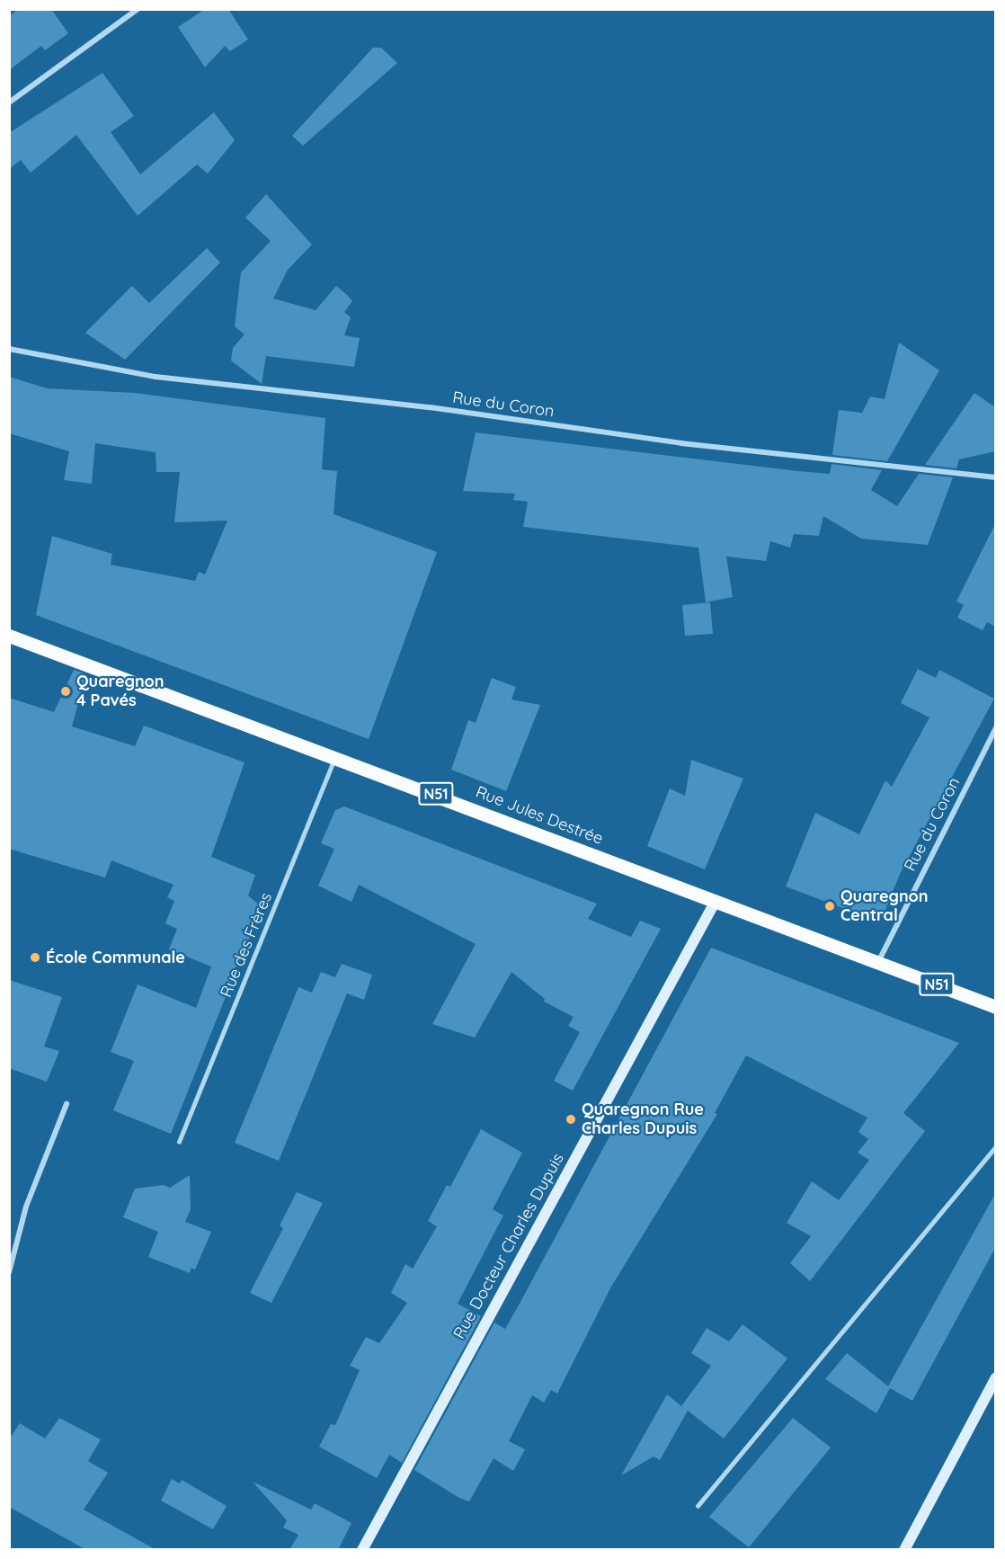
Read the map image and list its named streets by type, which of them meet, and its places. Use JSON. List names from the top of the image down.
{
  "streets": {
    "main road": ["N51", "Rue Jules Destrée"],
    "street": ["Rue du Coron", "Rue Docteur Charles Dupuis"],
    "lane": ["Rue des Frères"]
  },
  "crossings": [
    ["Rue du Coron", "Rue Jules Destrée"],
    ["Rue Jules Destrée", "Rue des Frères"],
    ["Rue Jules Destrée", "Rue Docteur Charles Dupuis"]
  ],
  "places": [
    "Quaregnon 4 Pavés",
    "Quaregnon Central",
    "École Communale",
    "Quaregnon Rue Charles Dupuis"
  ]
}
